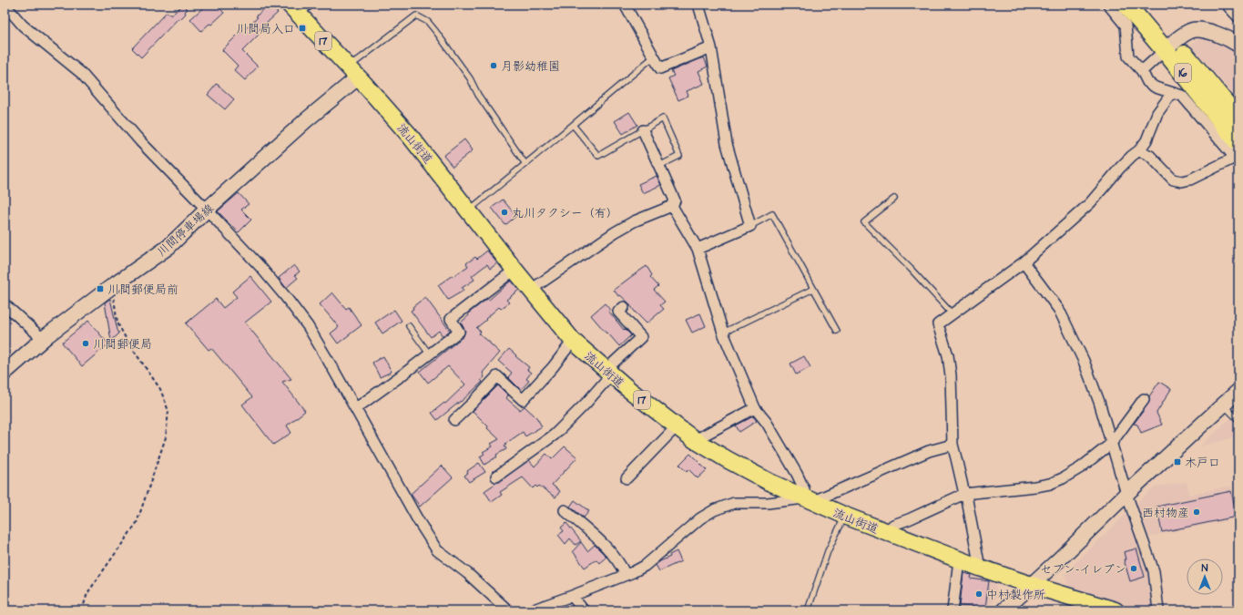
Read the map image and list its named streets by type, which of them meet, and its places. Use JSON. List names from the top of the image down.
{
  "streets": {
    "highway": ["16"],
    "main road": ["17", "流山街道", "川間停車場線"]
  },
  "crossings": [
    ["流山街道", "川間停車場線"]
  ],
  "places": {
    "transit": ["川間局入口", "川間郵便局前", "木戸口"],
    "other": [
      "月影幼稚園",
      "丸川タクシー（有）",
      "川間郵便局",
      "西村物産",
      "セブン-イレブン",
      "中村製作所"
    ]
  },
  "north": "top"
}
